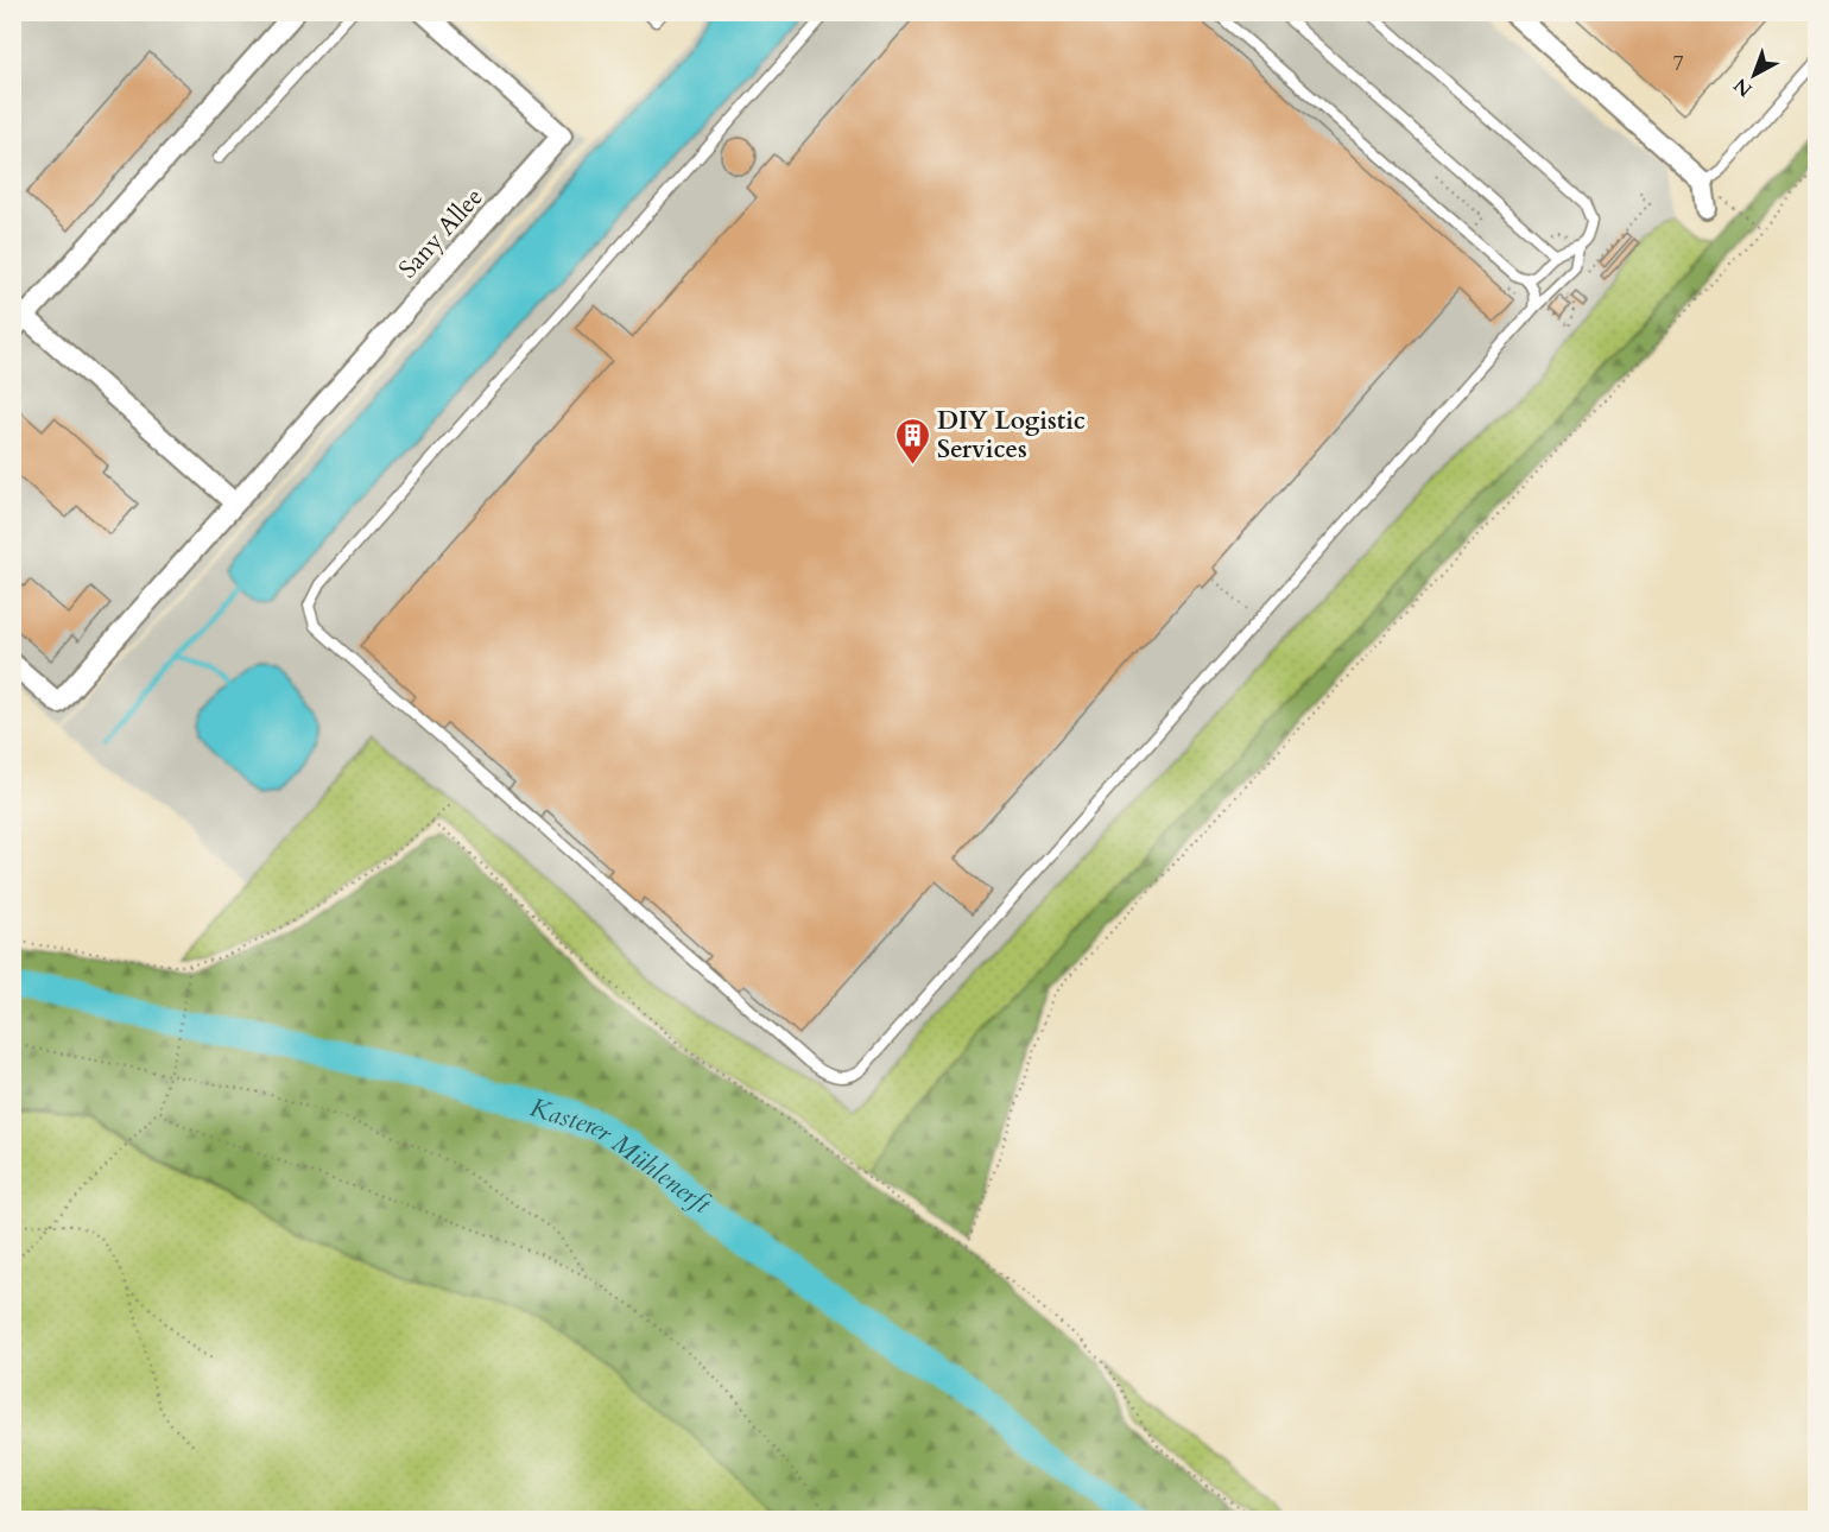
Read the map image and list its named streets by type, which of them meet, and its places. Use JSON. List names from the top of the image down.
{
  "streets": {
    "street": ["Sany Allee"]
  },
  "water": ["Kasterer Mühlenerft"],
  "places": {
    "building": ["DIY Logistic Services"]
  },
  "house_numbers": ["7"],
  "north": "bottom left"
}
